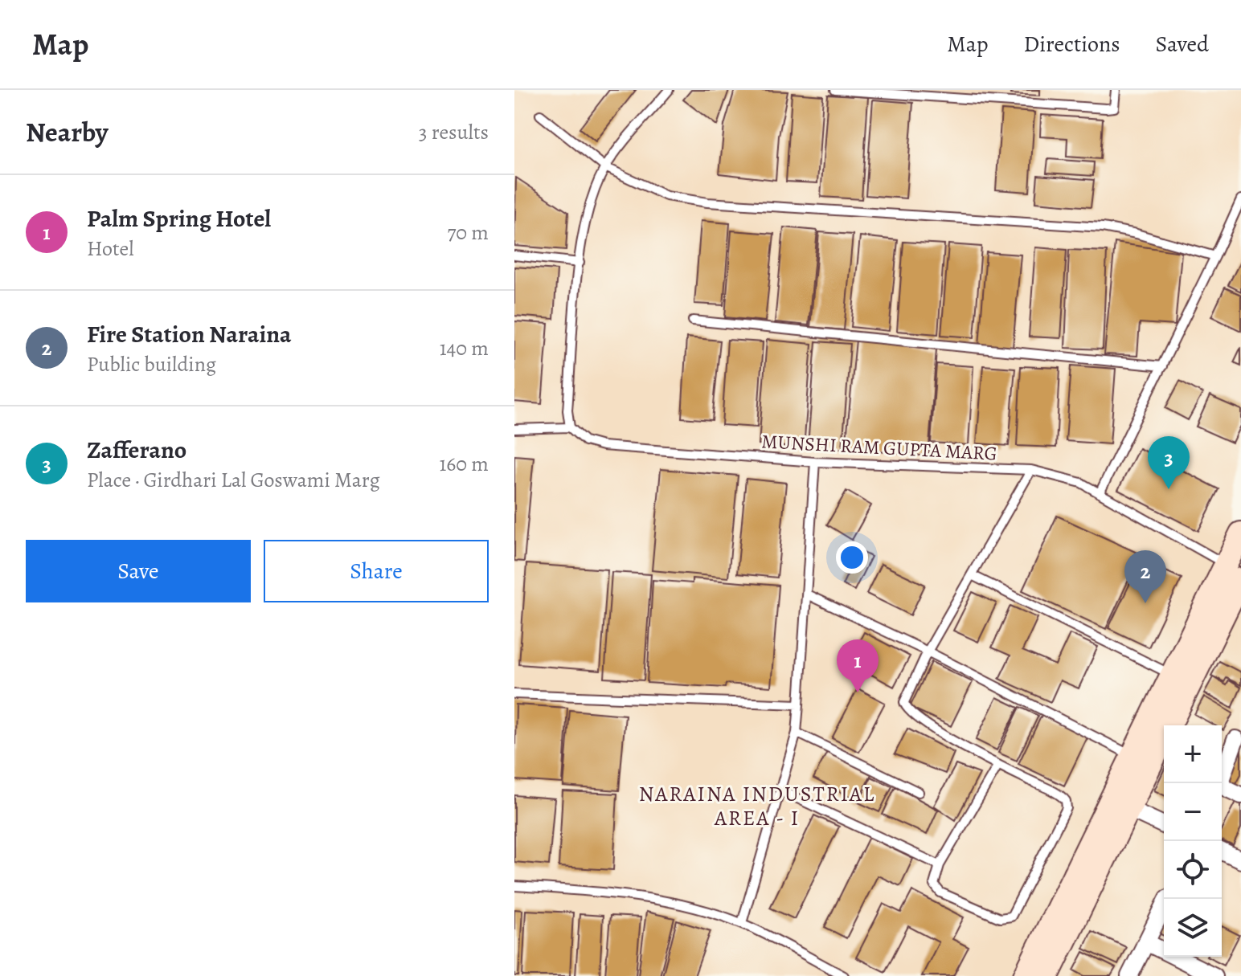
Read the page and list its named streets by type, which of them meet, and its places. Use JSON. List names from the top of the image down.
{
  "streets": {
    "lane": ["MUNSHI RAM GUPTA MARG"]
  },
  "districts": ["NARAINA INDUSTRIAL AREA - I"],
  "page": {
    "header": "Map",
    "nav": ["Map", "Directions", "Saved"],
    "heading": ["Nearby", "3 results"],
    "list": [
      {
        "mark": "1",
        "name": "Palm Spring Hotel",
        "note": "Hotel",
        "value": "70 m"
      },
      {
        "mark": "2",
        "name": "Fire Station Naraina",
        "note": "Public building",
        "value": "140 m"
      },
      {
        "mark": "3",
        "name": "Zafferano",
        "note": "Place · Girdhari Lal Goswami Marg",
        "value": "160 m"
      }
    ],
    "pins": ["3", "2", "1"],
    "buttons": ["Save", "Share"],
    "map_buttons": ["+", "−"]
  }
}
